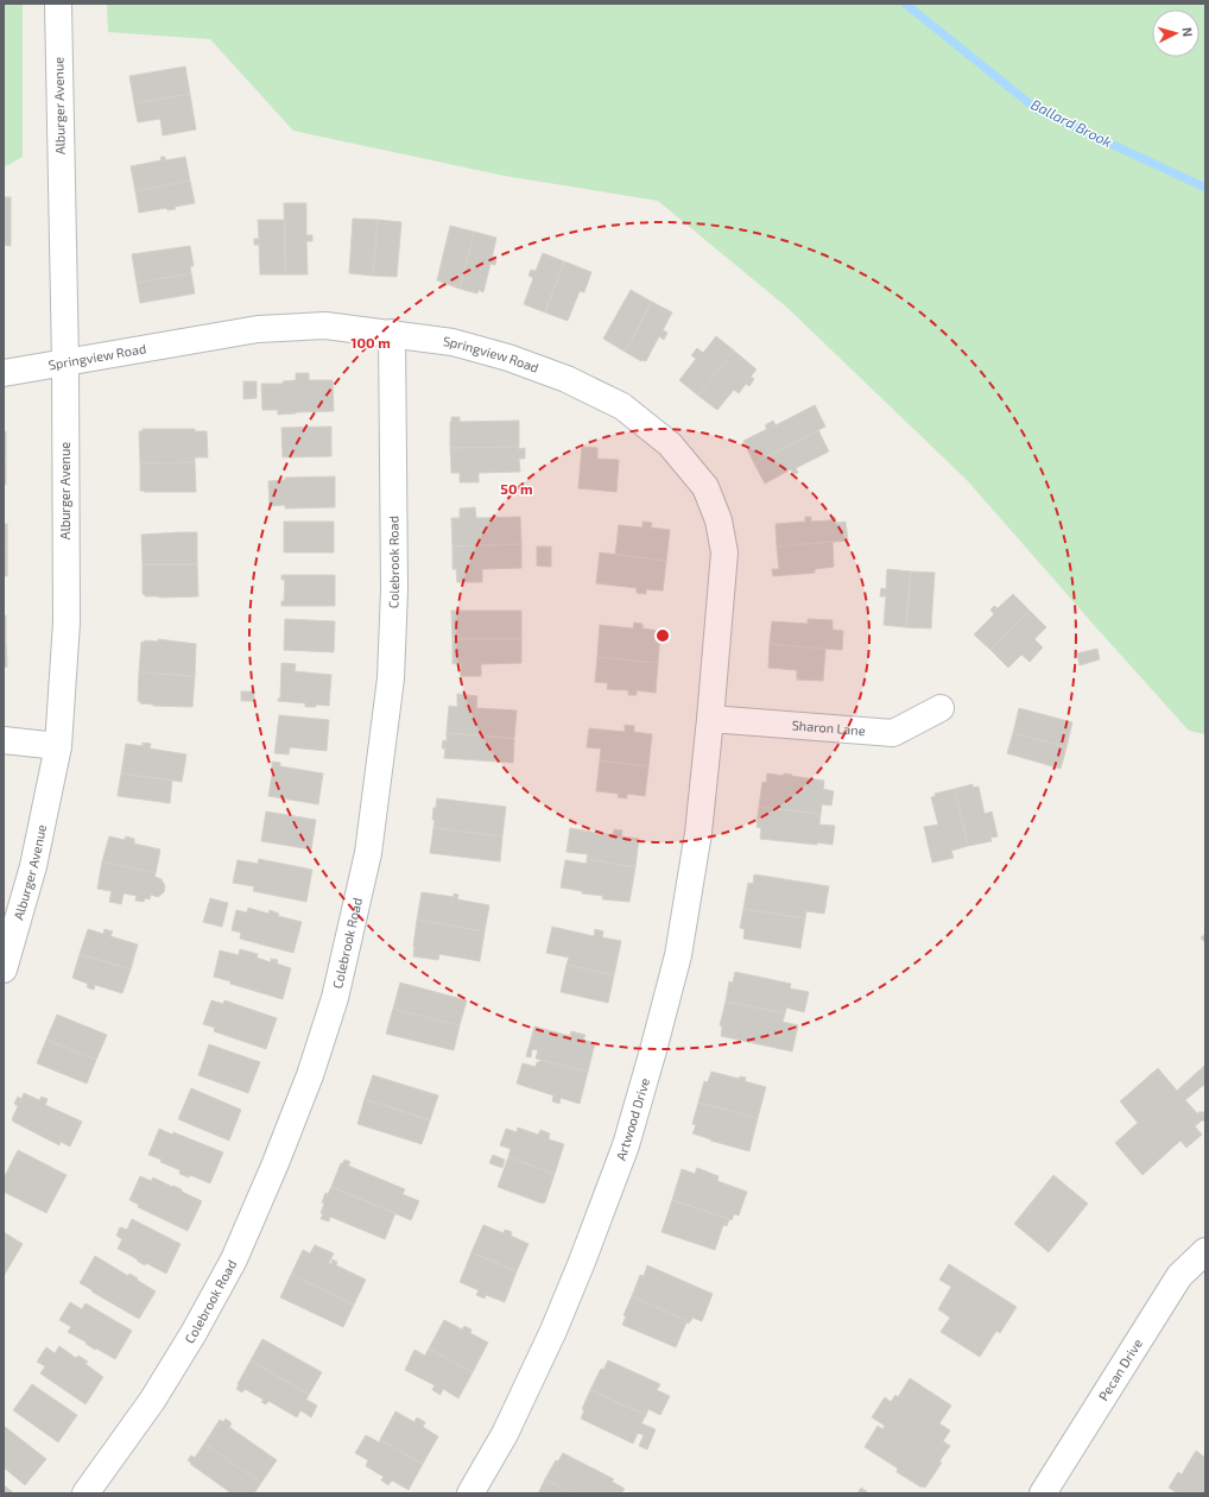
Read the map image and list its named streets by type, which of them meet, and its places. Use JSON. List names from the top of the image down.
{
  "streets": {
    "street": [
      "Alburger Avenue",
      "Springview Road",
      "Colebrook Road",
      "Sharon Lane",
      "Artwood Drive",
      "Pecan Drive"
    ]
  },
  "crossings": [
    ["Alburger Avenue", "Springview Road"],
    ["Springview Road", "Colebrook Road"],
    ["Springview Road", "Sharon Lane"],
    ["Springview Road", "Artwood Drive"],
    ["Sharon Lane", "Artwood Drive"]
  ],
  "water": ["Ballard Brook"],
  "north": "right",
  "rings": ["100 m", "50 m"]
}
